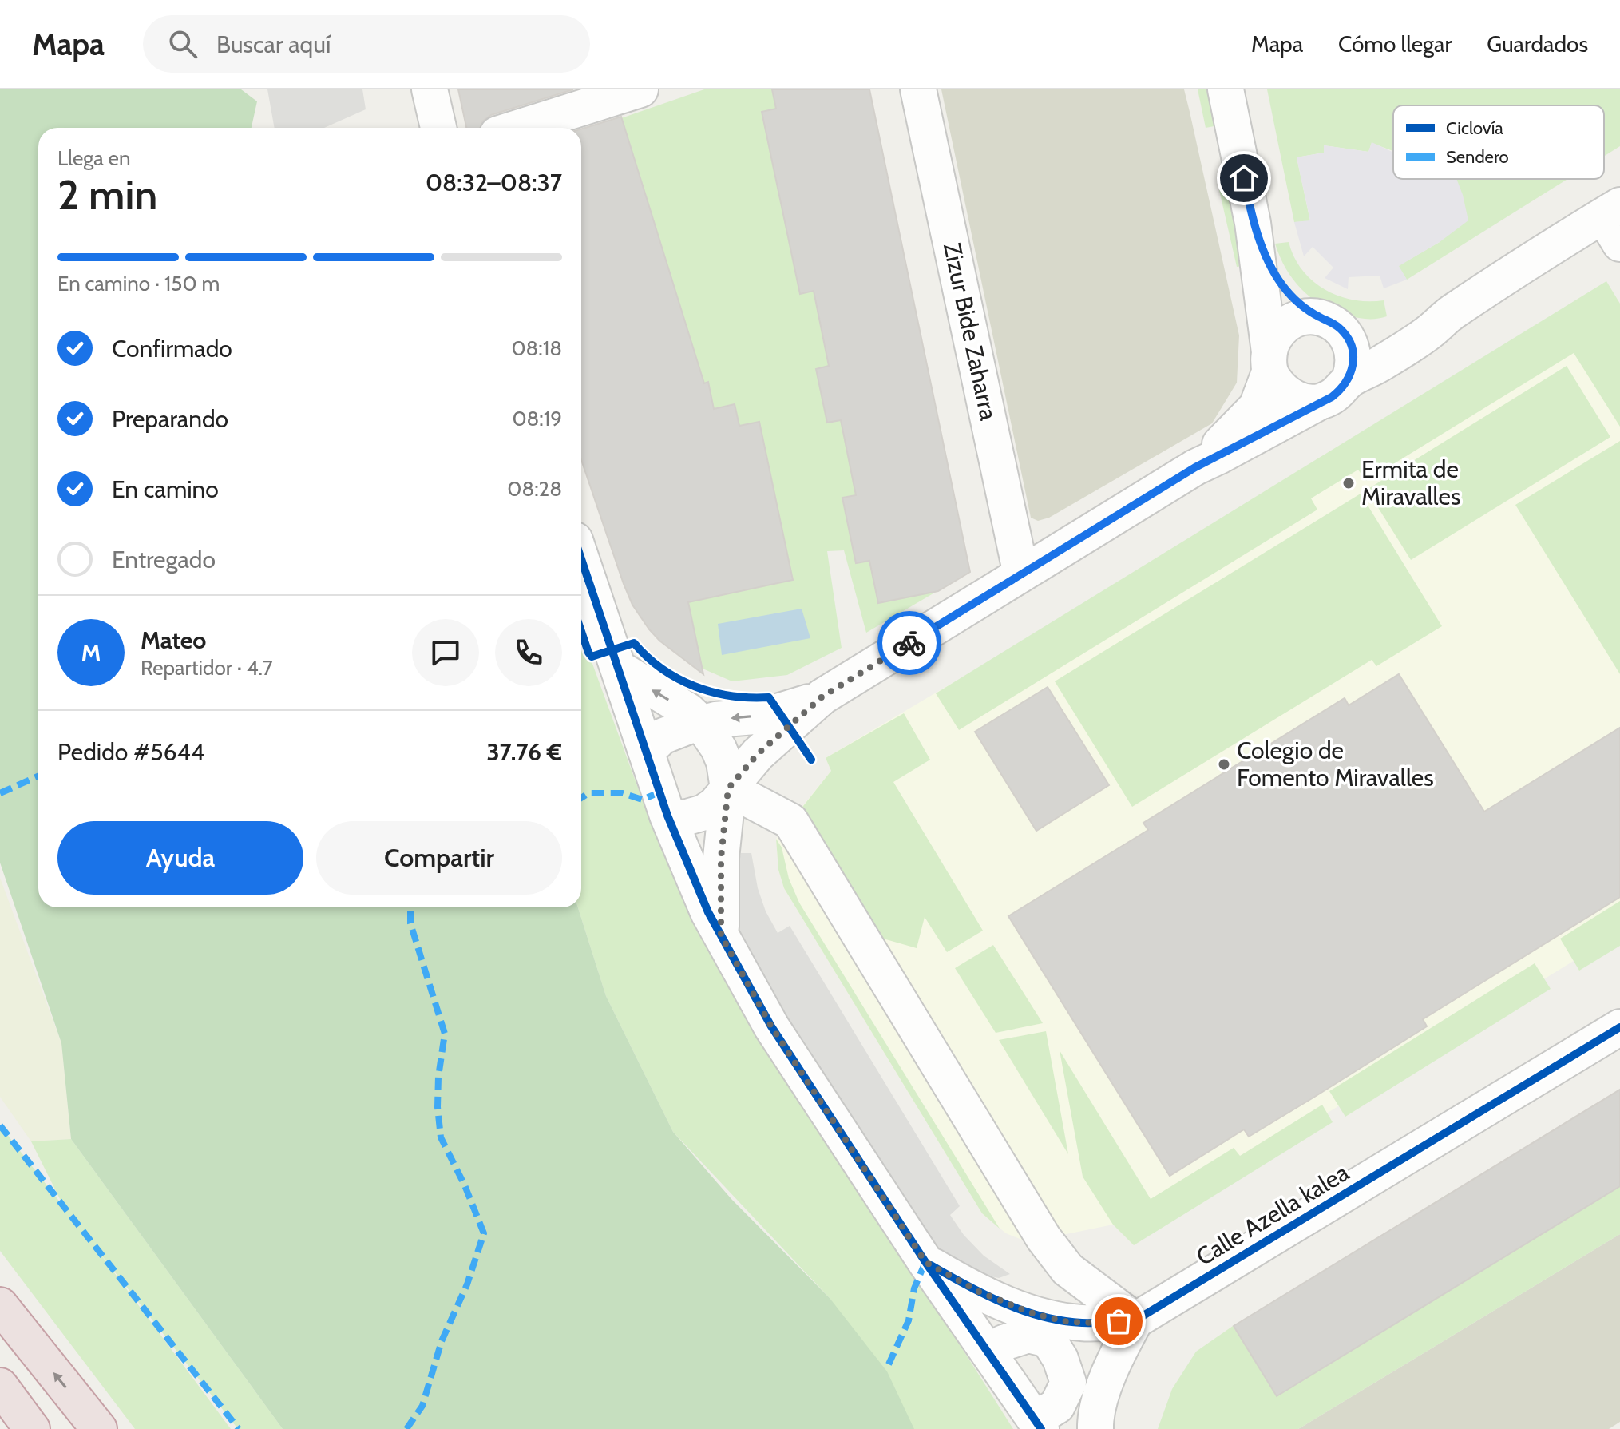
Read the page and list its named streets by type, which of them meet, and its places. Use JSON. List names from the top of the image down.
{
  "streets": {
    "street": ["Zizur Bide Zaharra", "Calle Azella kalea"]
  },
  "places": ["Ermita de Miravalles", "Colegio de Fomento Miravalles"],
  "legend": ["Ciclovía", "Sendero"],
  "page": {
    "header": "Mapa",
    "search": "Buscar aquí",
    "nav": ["Mapa", "Cómo llegar", "Guardados"],
    "heading": ["2 min", "Llega en", "08:32–08:37"],
    "panel": [
      "Mateo",
      "Repartidor · 4.7",
      "Pedido #5644",
      "37.76 €"
    ],
    "bar": "En camino · 150 m",
    "list": [
      ["Confirmado", "08:18"],
      ["Preparando", "08:19"],
      ["En camino", "08:28"],
      "Entregado"
    ],
    "round": "M",
    "buttons": ["Ayuda", "Compartir"]
  }
}
